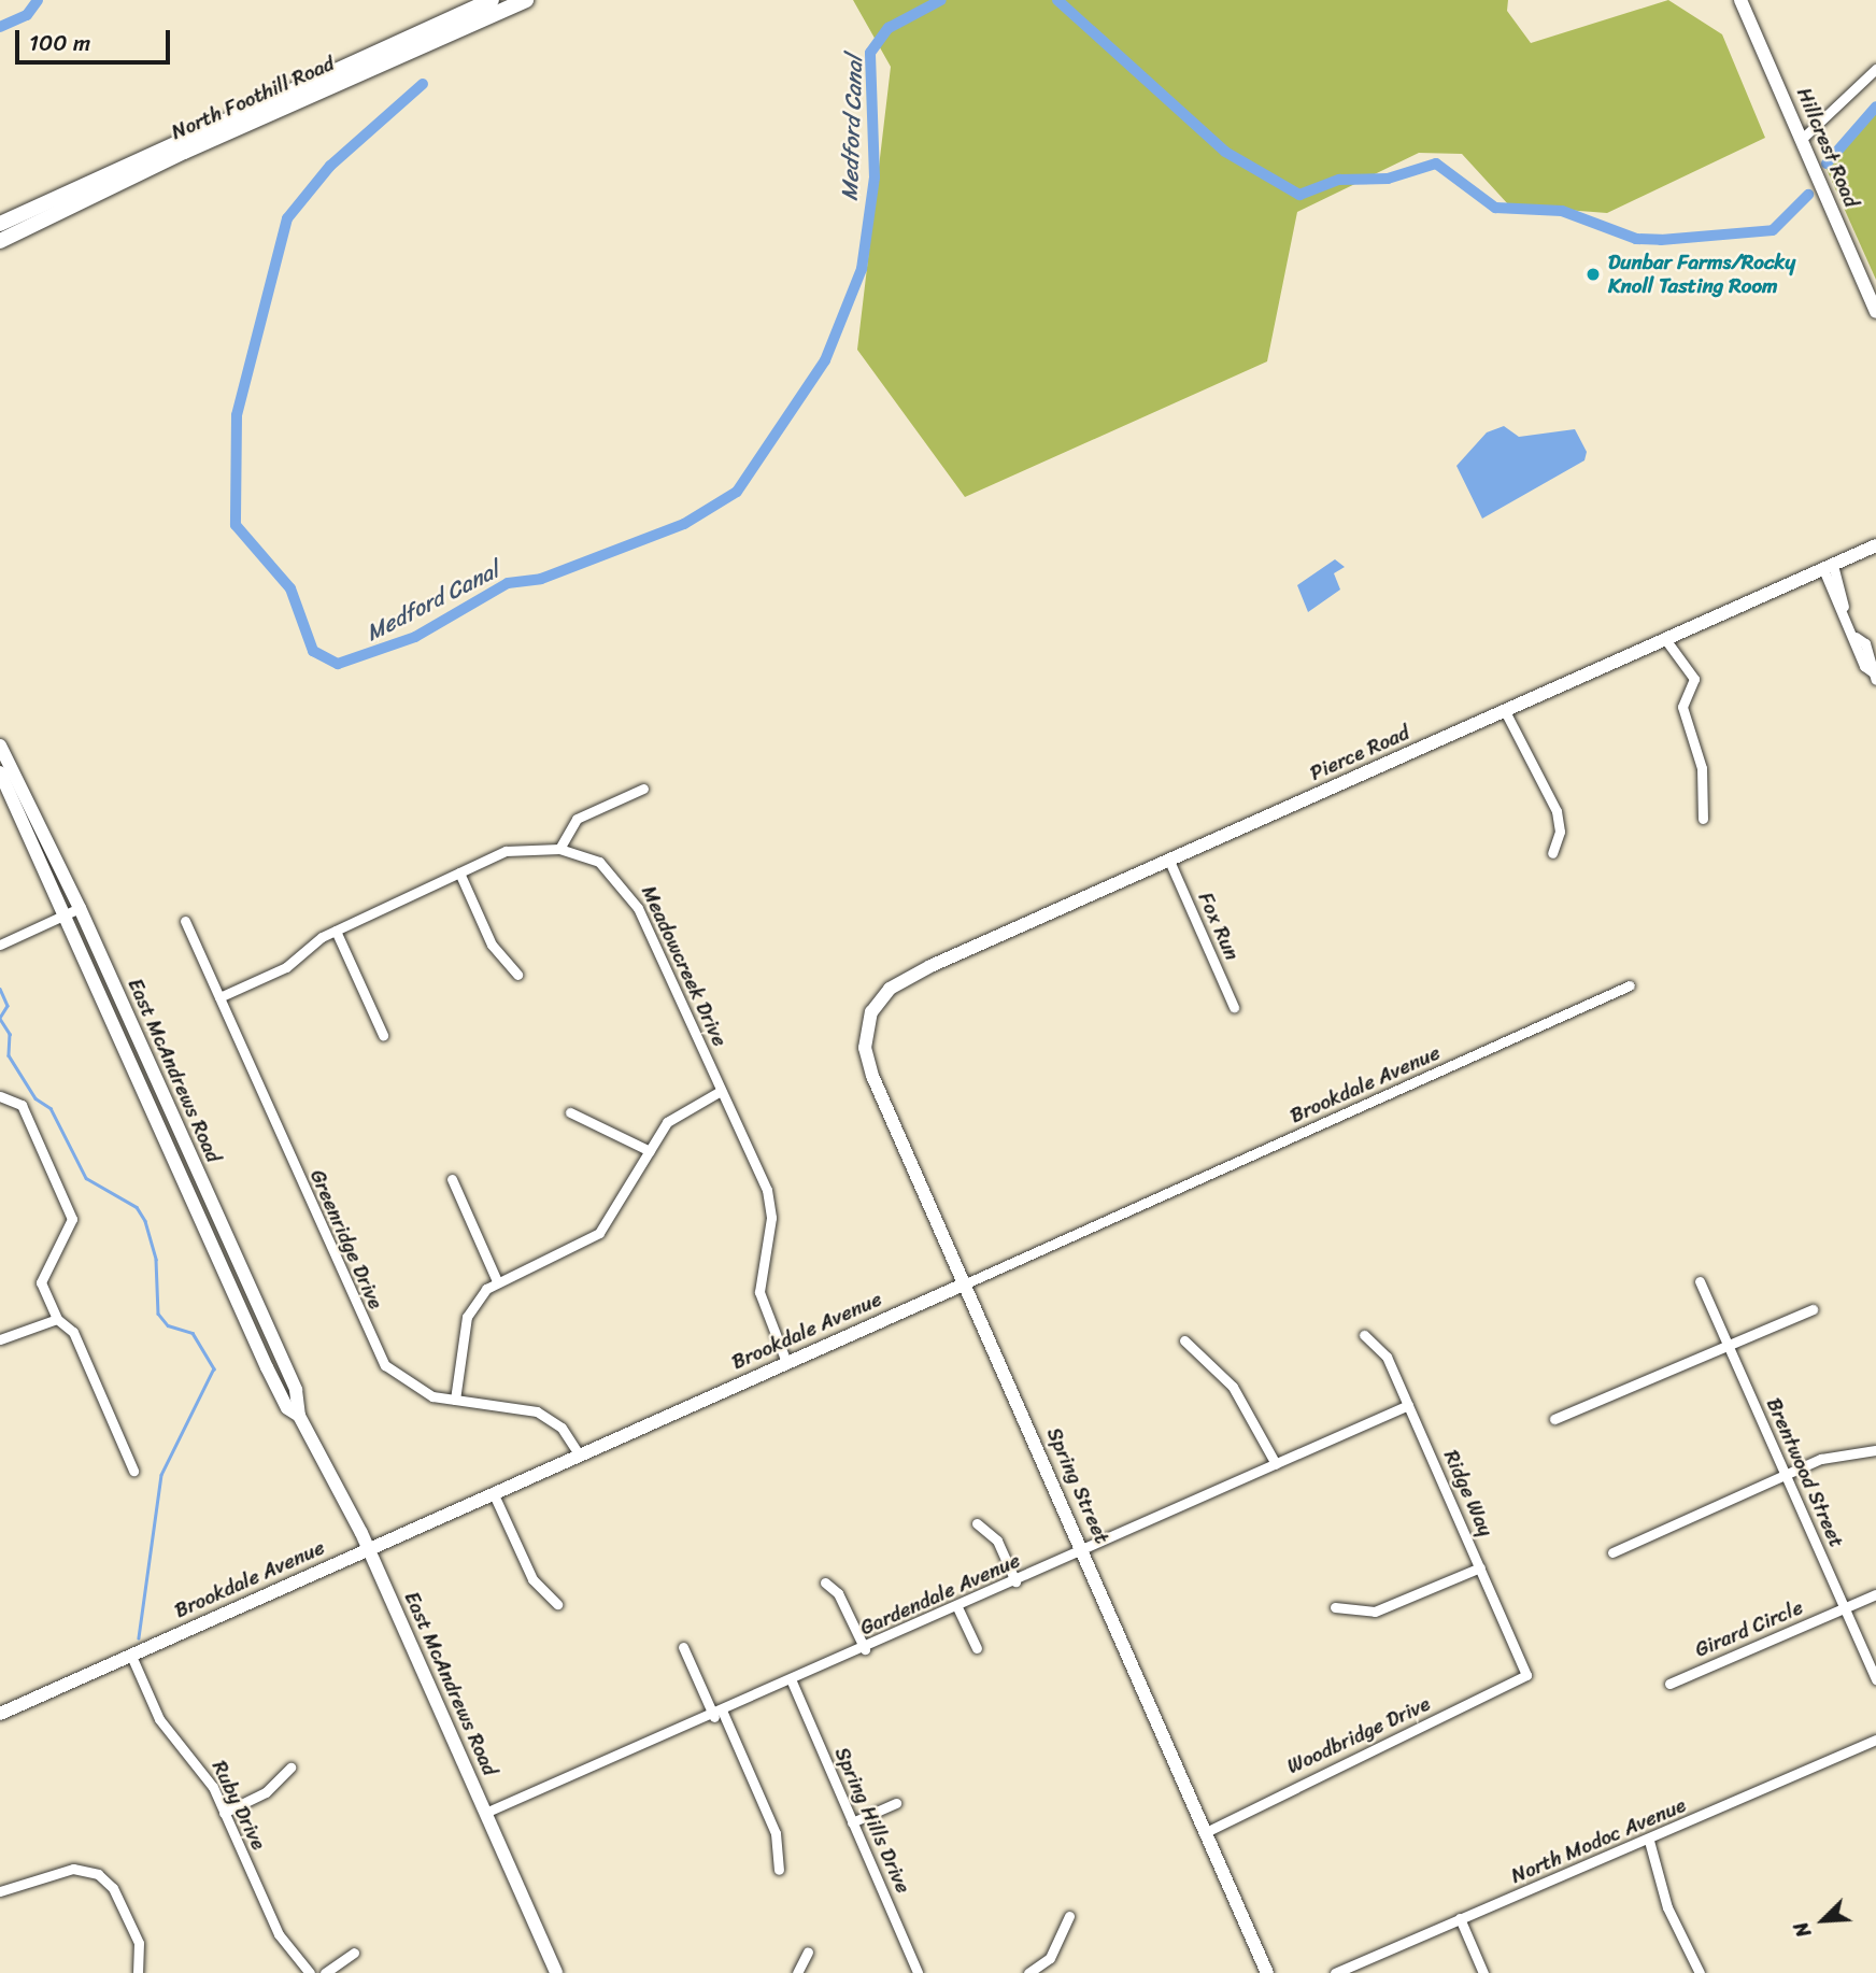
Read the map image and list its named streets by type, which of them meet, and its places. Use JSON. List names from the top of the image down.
{
  "streets": {
    "main road": ["North Foothill Road"],
    "street": [
      "Hillcrest Road",
      "Pierce Road",
      "Fox Run",
      "Meadowcreek Drive",
      "East McAndrews Road",
      "Brookdale Avenue",
      "Greenridge Drive",
      "Brentwood Street",
      "Spring Street",
      "Ridge Way",
      "Gardendale Avenue",
      "Girard Circle",
      "Woodbridge Drive",
      "Ruby Drive",
      "Spring Hills Drive",
      "North Modoc Avenue"
    ]
  },
  "crossings": [
    ["Pierce Road", "Fox Run"],
    ["Pierce Road", "Spring Street"],
    ["Meadowcreek Drive", "Brookdale Avenue"],
    ["Meadowcreek Drive", "Greenridge Drive"],
    ["East McAndrews Road", "Brookdale Avenue"],
    ["East McAndrews Road", "Gardendale Avenue"],
    ["Brookdale Avenue", "Greenridge Drive"],
    ["Brookdale Avenue", "Spring Street"],
    ["Brookdale Avenue", "Ruby Drive"],
    ["Brentwood Street", "Girard Circle"],
    ["Spring Street", "Gardendale Avenue"],
    ["Spring Street", "Woodbridge Drive"],
    ["Ridge Way", "Gardendale Avenue"],
    ["Ridge Way", "Woodbridge Drive"],
    ["Gardendale Avenue", "Spring Hills Drive"]
  ],
  "water": ["Medford Canal"],
  "places": ["Dunbar Farms/Rocky Knoll Tasting Room"],
  "scale_bar": "100 m",
  "north": "bottom left"
}
